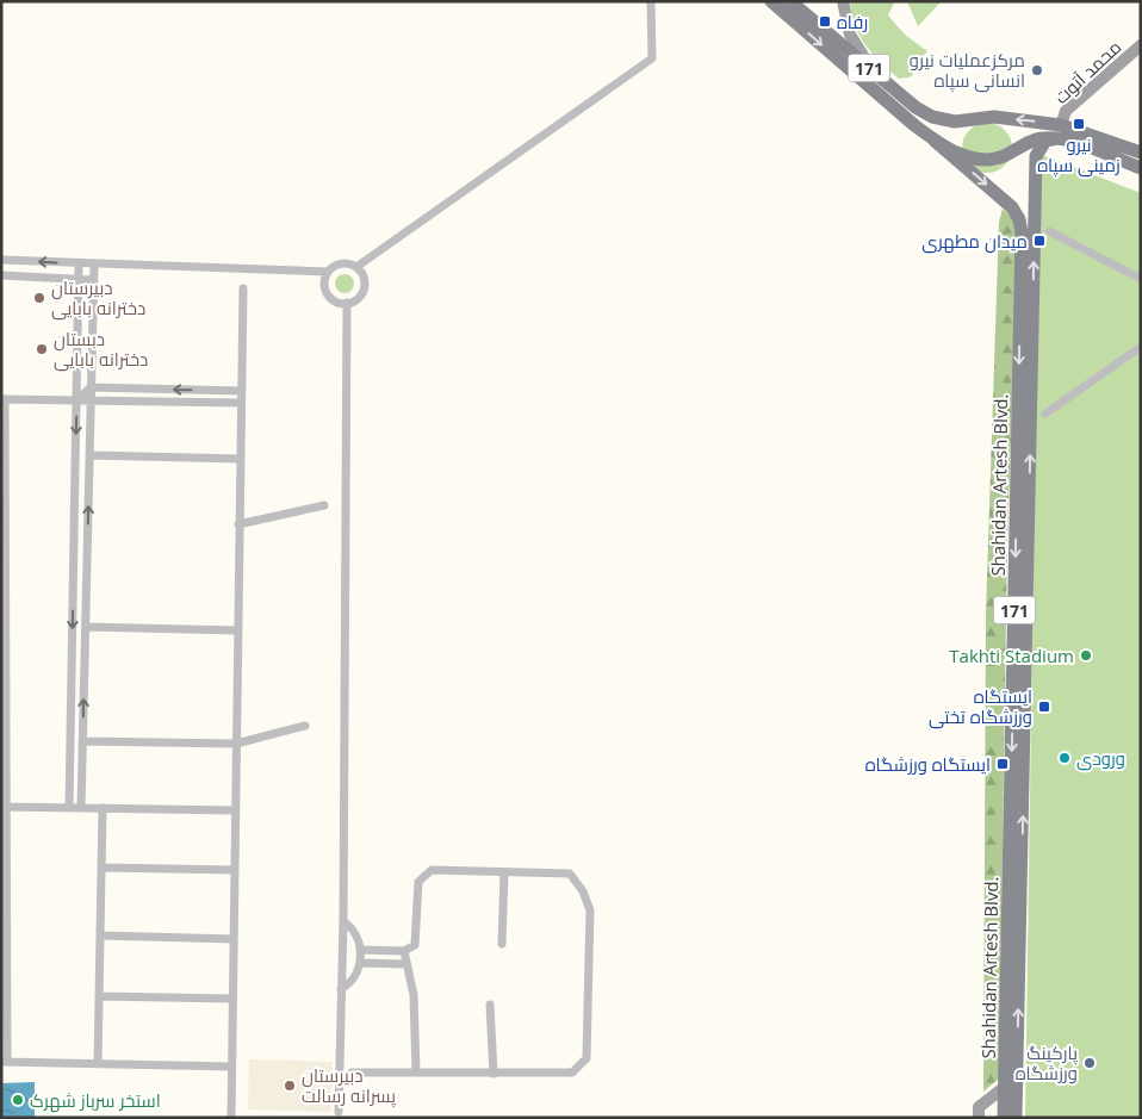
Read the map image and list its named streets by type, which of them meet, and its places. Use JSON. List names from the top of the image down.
{
  "streets": {
    "main road": ["171", "Shahidan Artesh Blvd."],
    "street": ["محمد آتوت"]
  },
  "crossings": [
    ["171", "محمد آتوت"],
    ["171", "Shahidan Artesh Blvd."],
    ["محمد آتوت", "Shahidan Artesh Blvd."]
  ],
  "places": {
    "transit": [
      "رفاه",
      "نیرو زمینی سپاه",
      "میدان مطهری",
      "ایستگاه ورزشگاه تختی",
      "ایستگاه ورزشگاه"
    ],
    "other": [
      "مرکزعملیات نیرو انسانی سپاه",
      "دبیرستان دخترانه بابایی",
      "دبستان دخترانه بابایی",
      "Takhti Stadium",
      "ورودی",
      "پارکینگ ورزشگاه",
      "دبیرستان پسرانه رسالت",
      "استخر سرباز شهرک"
    ]
  }
}
